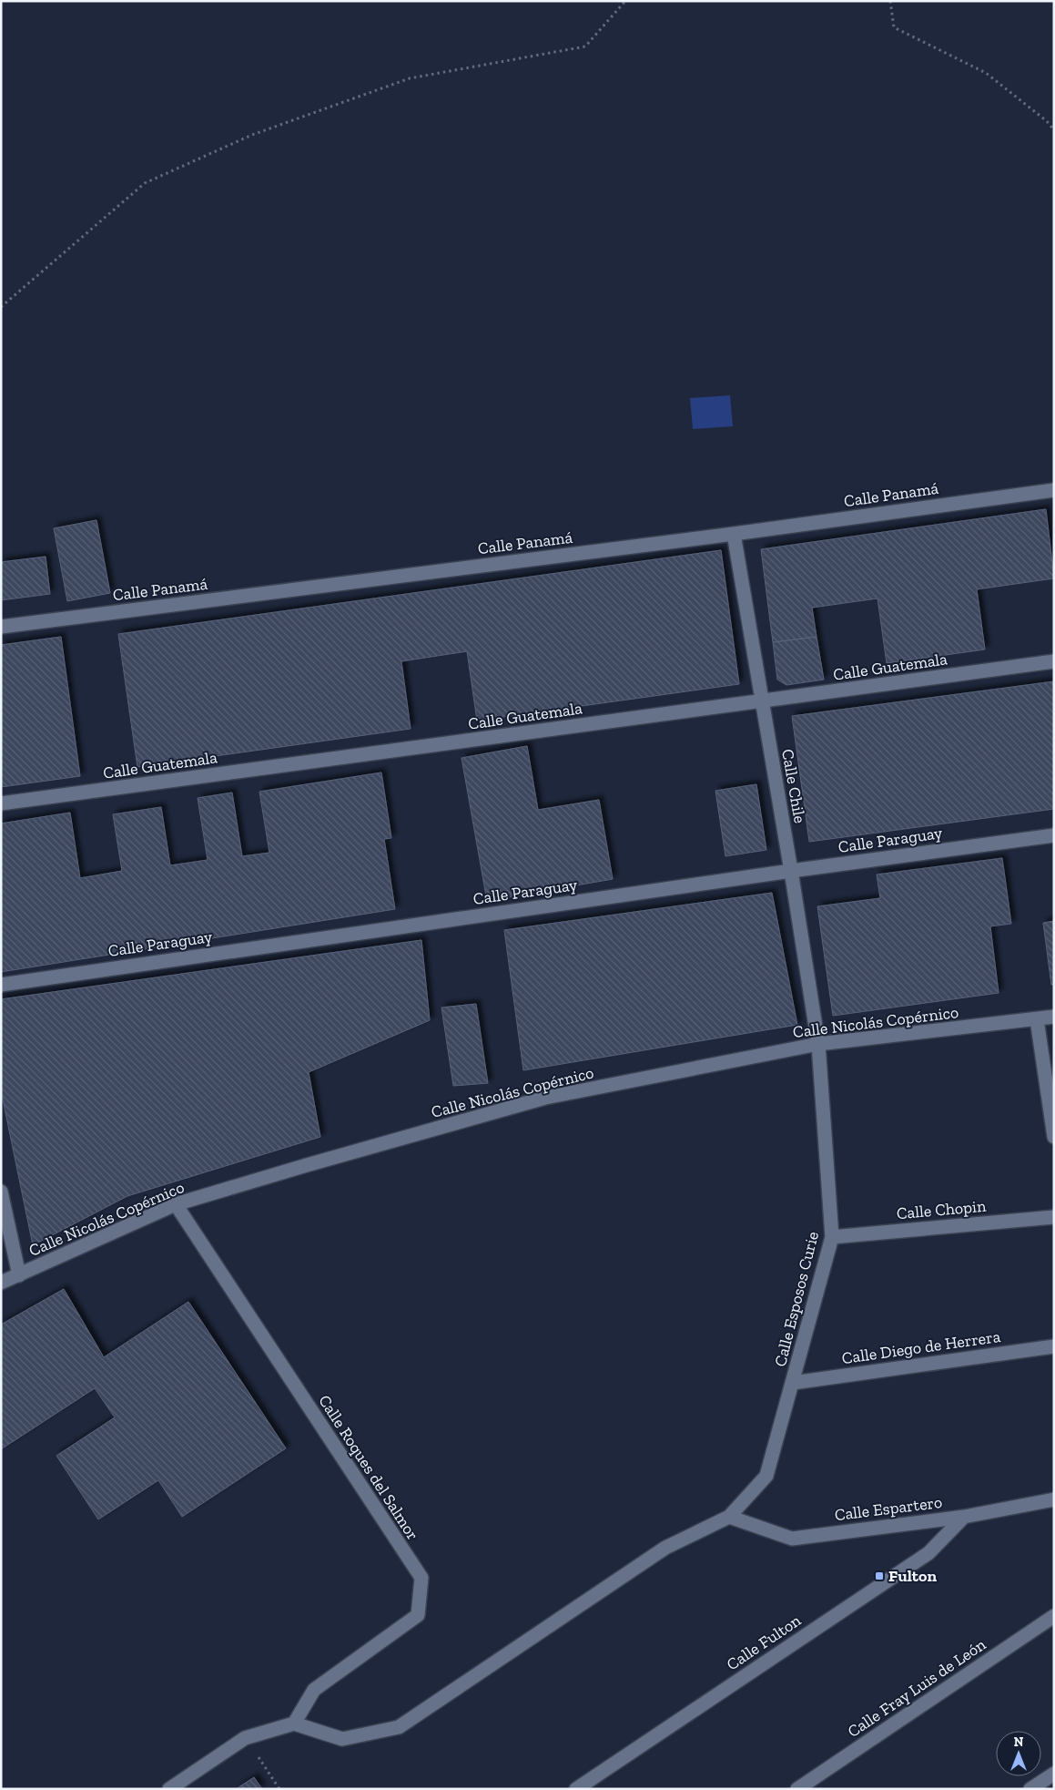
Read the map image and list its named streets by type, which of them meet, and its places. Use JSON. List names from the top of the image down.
{
  "streets": {
    "street": [
      "Calle Panamá",
      "Calle Guatemala",
      "Calle Chile",
      "Calle Paraguay",
      "Calle Nicolás Copérnico",
      "Calle Chopin",
      "Calle Esposos Curie",
      "Calle Diego de Herrera",
      "Calle Roques del Salmor",
      "Calle Espartero",
      "Calle Fulton",
      "Calle Fray Luis de León"
    ]
  },
  "crossings": [
    ["Calle Panamá", "Calle Chile"],
    ["Calle Guatemala", "Calle Chile"],
    ["Calle Chile", "Calle Paraguay"],
    ["Calle Chile", "Calle Nicolás Copérnico"],
    ["Calle Chile", "Calle Esposos Curie"],
    ["Calle Nicolás Copérnico", "Calle Esposos Curie"],
    ["Calle Nicolás Copérnico", "Calle Roques del Salmor"],
    ["Calle Chopin", "Calle Esposos Curie"],
    ["Calle Esposos Curie", "Calle Diego de Herrera"],
    ["Calle Esposos Curie", "Calle Espartero"],
    ["Calle Espartero", "Calle Fulton"]
  ],
  "places": {
    "transit": ["Fulton"]
  },
  "north": "top"
}
